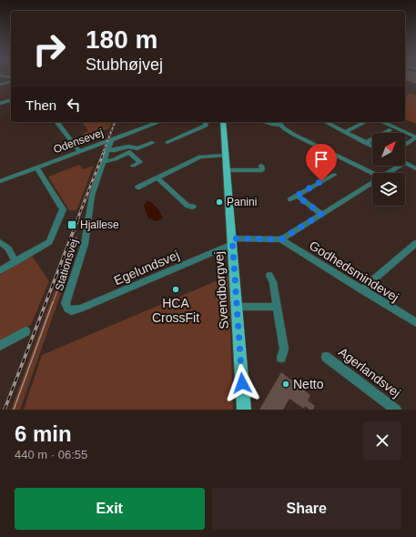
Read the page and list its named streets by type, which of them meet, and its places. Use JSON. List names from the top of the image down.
{
  "streets": {
    "main road": ["Svendborgvej"],
    "street": [
      "Odensevej",
      "Stationsvej",
      "Egelundsvej",
      "Godhedsmindevej",
      "Agerlandsvej"
    ]
  },
  "crossings": [
    ["Odensevej", "Stationsvej"],
    ["Stationsvej", "Egelundsvej"],
    ["Egelundsvej", "Svendborgvej"]
  ],
  "places": {
    "other": ["Panini", "HCA CrossFit", "Netto"],
    "transit": ["Hjallese"]
  },
  "north": "top right",
  "page": {
    "turn": ["180 m", "Stubhøjvej"],
    "then": "Then",
    "heading": ["6 min", "440 m · 06:55"],
    "buttons": ["Exit", "Share"]
  }
}
